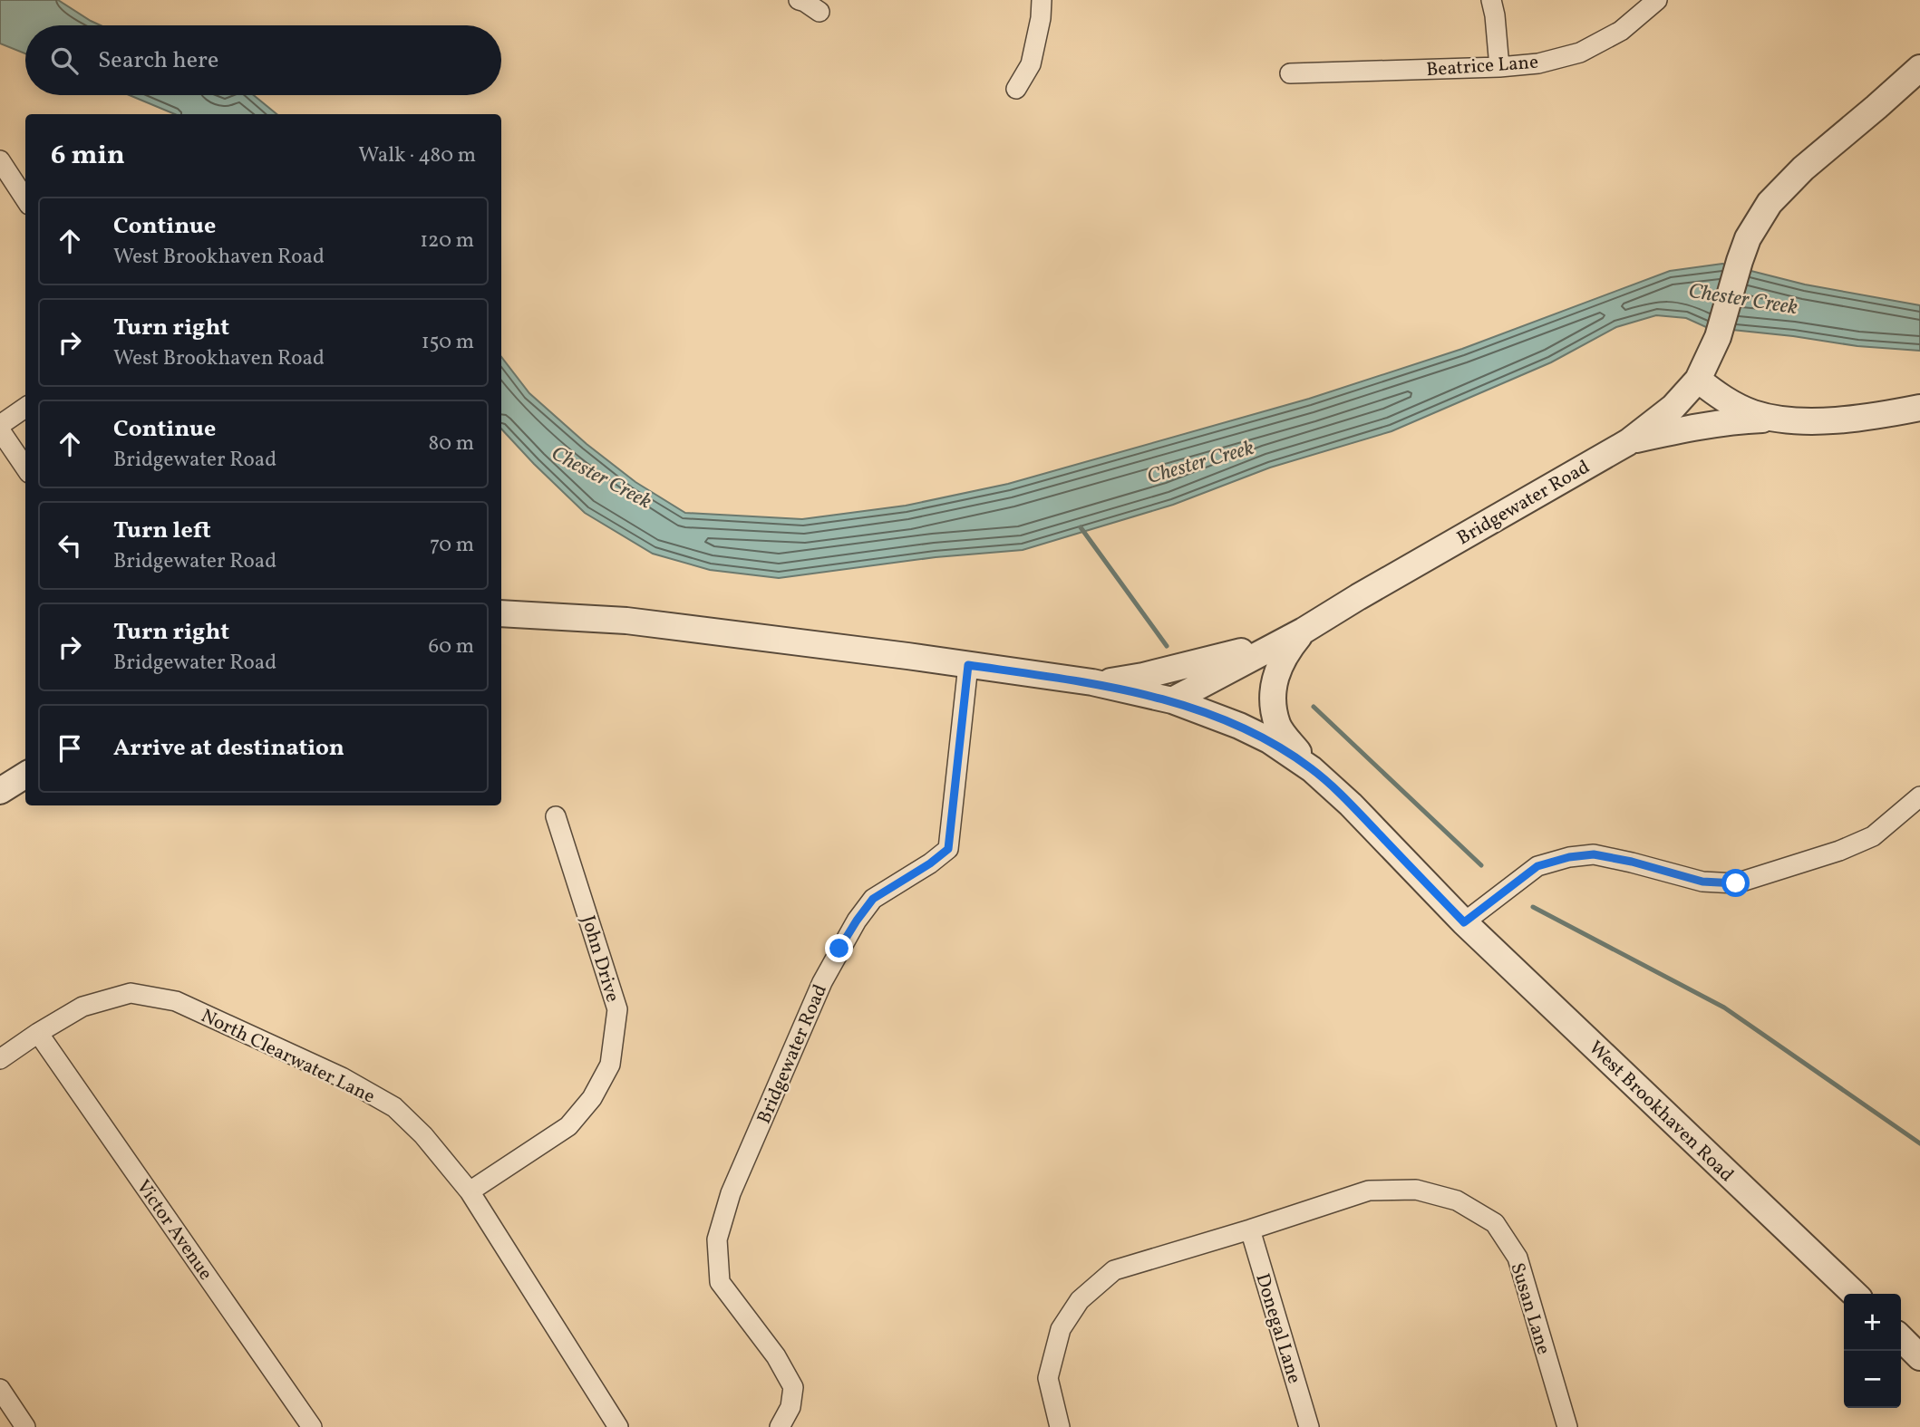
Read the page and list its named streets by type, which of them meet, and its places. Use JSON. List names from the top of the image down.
{
  "streets": {
    "street": [
      "Beatrice Lane",
      "Bridgewater Road",
      "John Drive",
      "North Clearwater Lane",
      "West Brookhaven Road",
      "Victor Avenue",
      "Susan Lane",
      "Donegal Lane"
    ]
  },
  "crossings": [
    ["Bridgewater Road", "West Brookhaven Road"],
    ["John Drive", "North Clearwater Lane"],
    ["North Clearwater Lane", "Victor Avenue"],
    ["Susan Lane", "Donegal Lane"]
  ],
  "water": ["Chester Creek"],
  "page": {
    "search": "Search here",
    "heading": ["6 min", "Walk · 480 m"],
    "list": [
      ["Continue", "West Brookhaven Road", "120 m"],
      ["Turn right", "West Brookhaven Road", "150 m"],
      ["Continue", "Bridgewater Road", "80 m"],
      ["Turn left", "Bridgewater Road", "70 m"],
      ["Turn right", "Bridgewater Road", "60 m"],
      "Arrive at destination"
    ],
    "map_buttons": ["+", "−"]
  }
}
